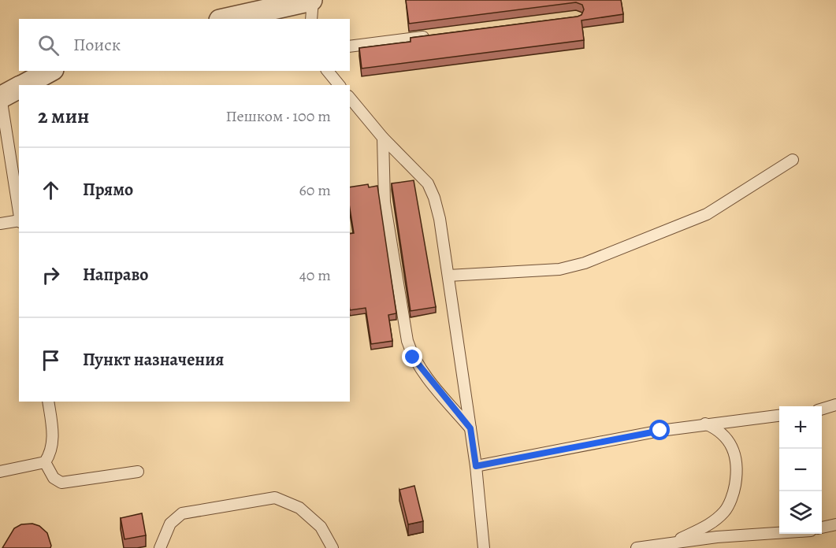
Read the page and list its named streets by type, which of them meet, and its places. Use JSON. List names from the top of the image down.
{
  "page": {
    "search": "Поиск",
    "heading": ["2 мин", "Пешком · 100 m"],
    "list": [
      ["Прямо", "60 m"],
      ["Направо", "40 m"],
      "Пункт назначения"
    ],
    "map_buttons": ["+", "−"]
  }
}
